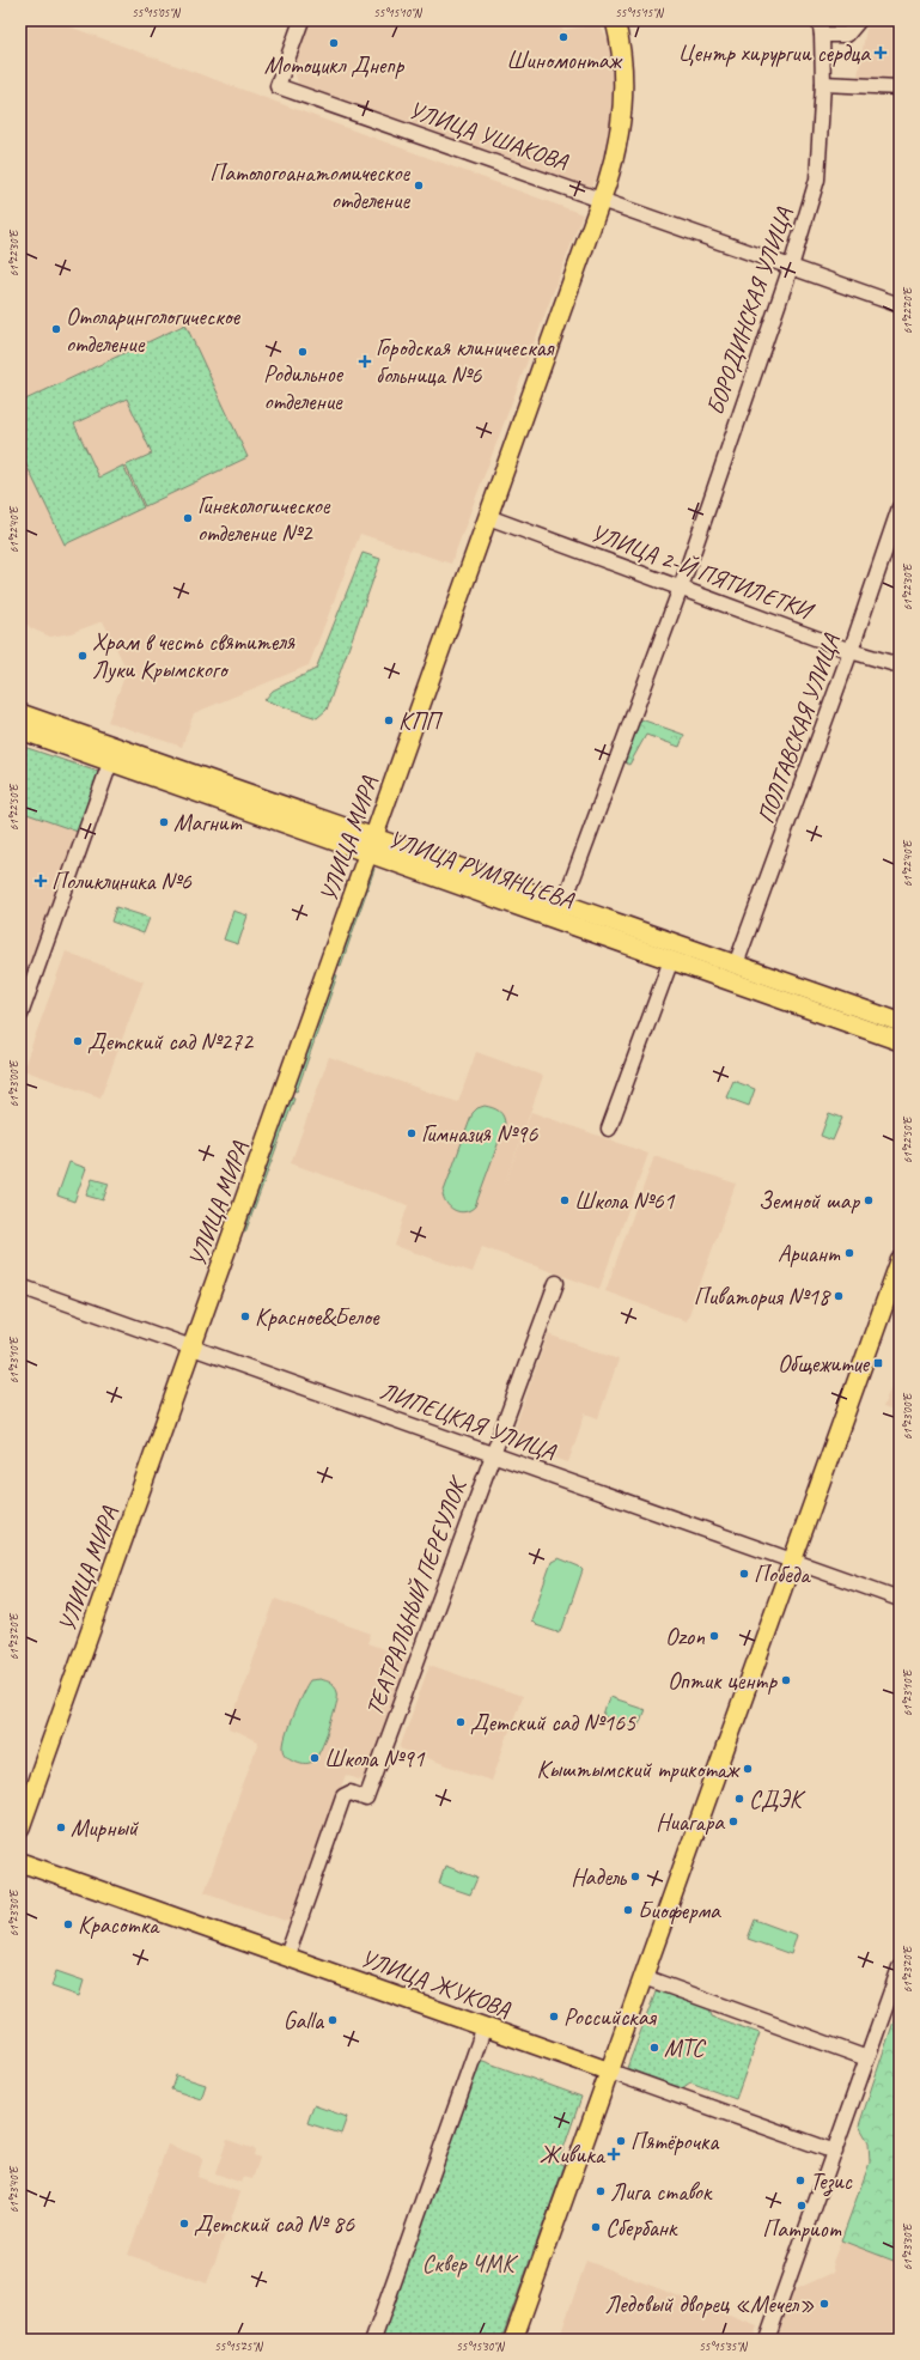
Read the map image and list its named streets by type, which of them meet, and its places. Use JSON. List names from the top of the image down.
{
  "streets": {
    "main road": ["УЛИЦА МИРА", "УЛИЦА РУМЯНЦЕВА", "УЛИЦА ЖУКОВА"],
    "street": [
      "УЛИЦА УШАКОВА",
      "БОРОДИНСКАЯ УЛИЦА",
      "УЛИЦА 2-Й ПЯТИЛЕТКИ",
      "ПОЛТАВСКАЯ УЛИЦА",
      "ЛИПЕЦКАЯ УЛИЦА",
      "ТЕАТРАЛЬНЫЙ ПЕРЕУЛОК"
    ]
  },
  "crossings": [
    ["УЛИЦА УШАКОВА", "БОРОДИНСКАЯ УЛИЦА"],
    ["УЛИЦА УШАКОВА", "УЛИЦА МИРА"],
    ["БОРОДИНСКАЯ УЛИЦА", "УЛИЦА 2-Й ПЯТИЛЕТКИ"],
    ["БОРОДИНСКАЯ УЛИЦА", "УЛИЦА РУМЯНЦЕВА"],
    ["УЛИЦА 2-Й ПЯТИЛЕТКИ", "ПОЛТАВСКАЯ УЛИЦА"],
    ["УЛИЦА 2-Й ПЯТИЛЕТКИ", "УЛИЦА МИРА"],
    ["ПОЛТАВСКАЯ УЛИЦА", "УЛИЦА РУМЯНЦЕВА"],
    ["УЛИЦА МИРА", "УЛИЦА РУМЯНЦЕВА"],
    ["УЛИЦА МИРА", "ЛИПЕЦКАЯ УЛИЦА"],
    ["ЛИПЕЦКАЯ УЛИЦА", "ТЕАТРАЛЬНЫЙ ПЕРЕУЛОК"],
    ["ТЕАТРАЛЬНЫЙ ПЕРЕУЛОК", "УЛИЦА ЖУКОВА"]
  ],
  "parks": ["Сквер ЧМК"],
  "places": {
    "other": [
      "Шиномонтаж",
      "Мотоцикл Днепр",
      "Патологоанатомическое отделение",
      "Отоларингологическое отделение",
      "Родильное отделение",
      "Гинекологическое отделение №2",
      "Храм в честь святителя Луки Крымского",
      "КПП",
      "Магнит",
      "Детский сад №272",
      "Гимназия №96",
      "Школа №61",
      "Земной шар",
      "Ариант",
      "Пиватория №18",
      "Красное&Белое",
      "Победа",
      "Ozon",
      "Оптик центр",
      "Детский сад №165",
      "Школа №91",
      "Кыштымский трикотаж",
      "СДЭК",
      "Ниагара",
      "Мирный",
      "Надель",
      "Биоферма",
      "Красотка",
      "Российская",
      "Galla",
      "МТС",
      "Пятёрочка",
      "Тезис",
      "Лига ставок",
      "Патриот",
      "Детский сад № 86",
      "Сбербанк",
      "Ледовый дворец «Мечел»"
    ],
    "health": [
      "Центр хирургии сердца",
      "Городская клиническая больница №6",
      "Поликлиника №6",
      "Живика"
    ],
    "transit": ["Общежитие"]
  },
  "coordinates": [
    "55°15'05\"N",
    "55°15'10\"N",
    "55°15'15\"N",
    "61°22'30\"E",
    "61°22'20\"E",
    "61°22'40\"E",
    "61°22'50\"E",
    "61°23'00\"E",
    "61°23'10\"E",
    "61°23'20\"E",
    "61°23'30\"E",
    "61°23'40\"E",
    "55°15'25\"N",
    "55°15'30\"N",
    "55°15'35\"N"
  ]
}
